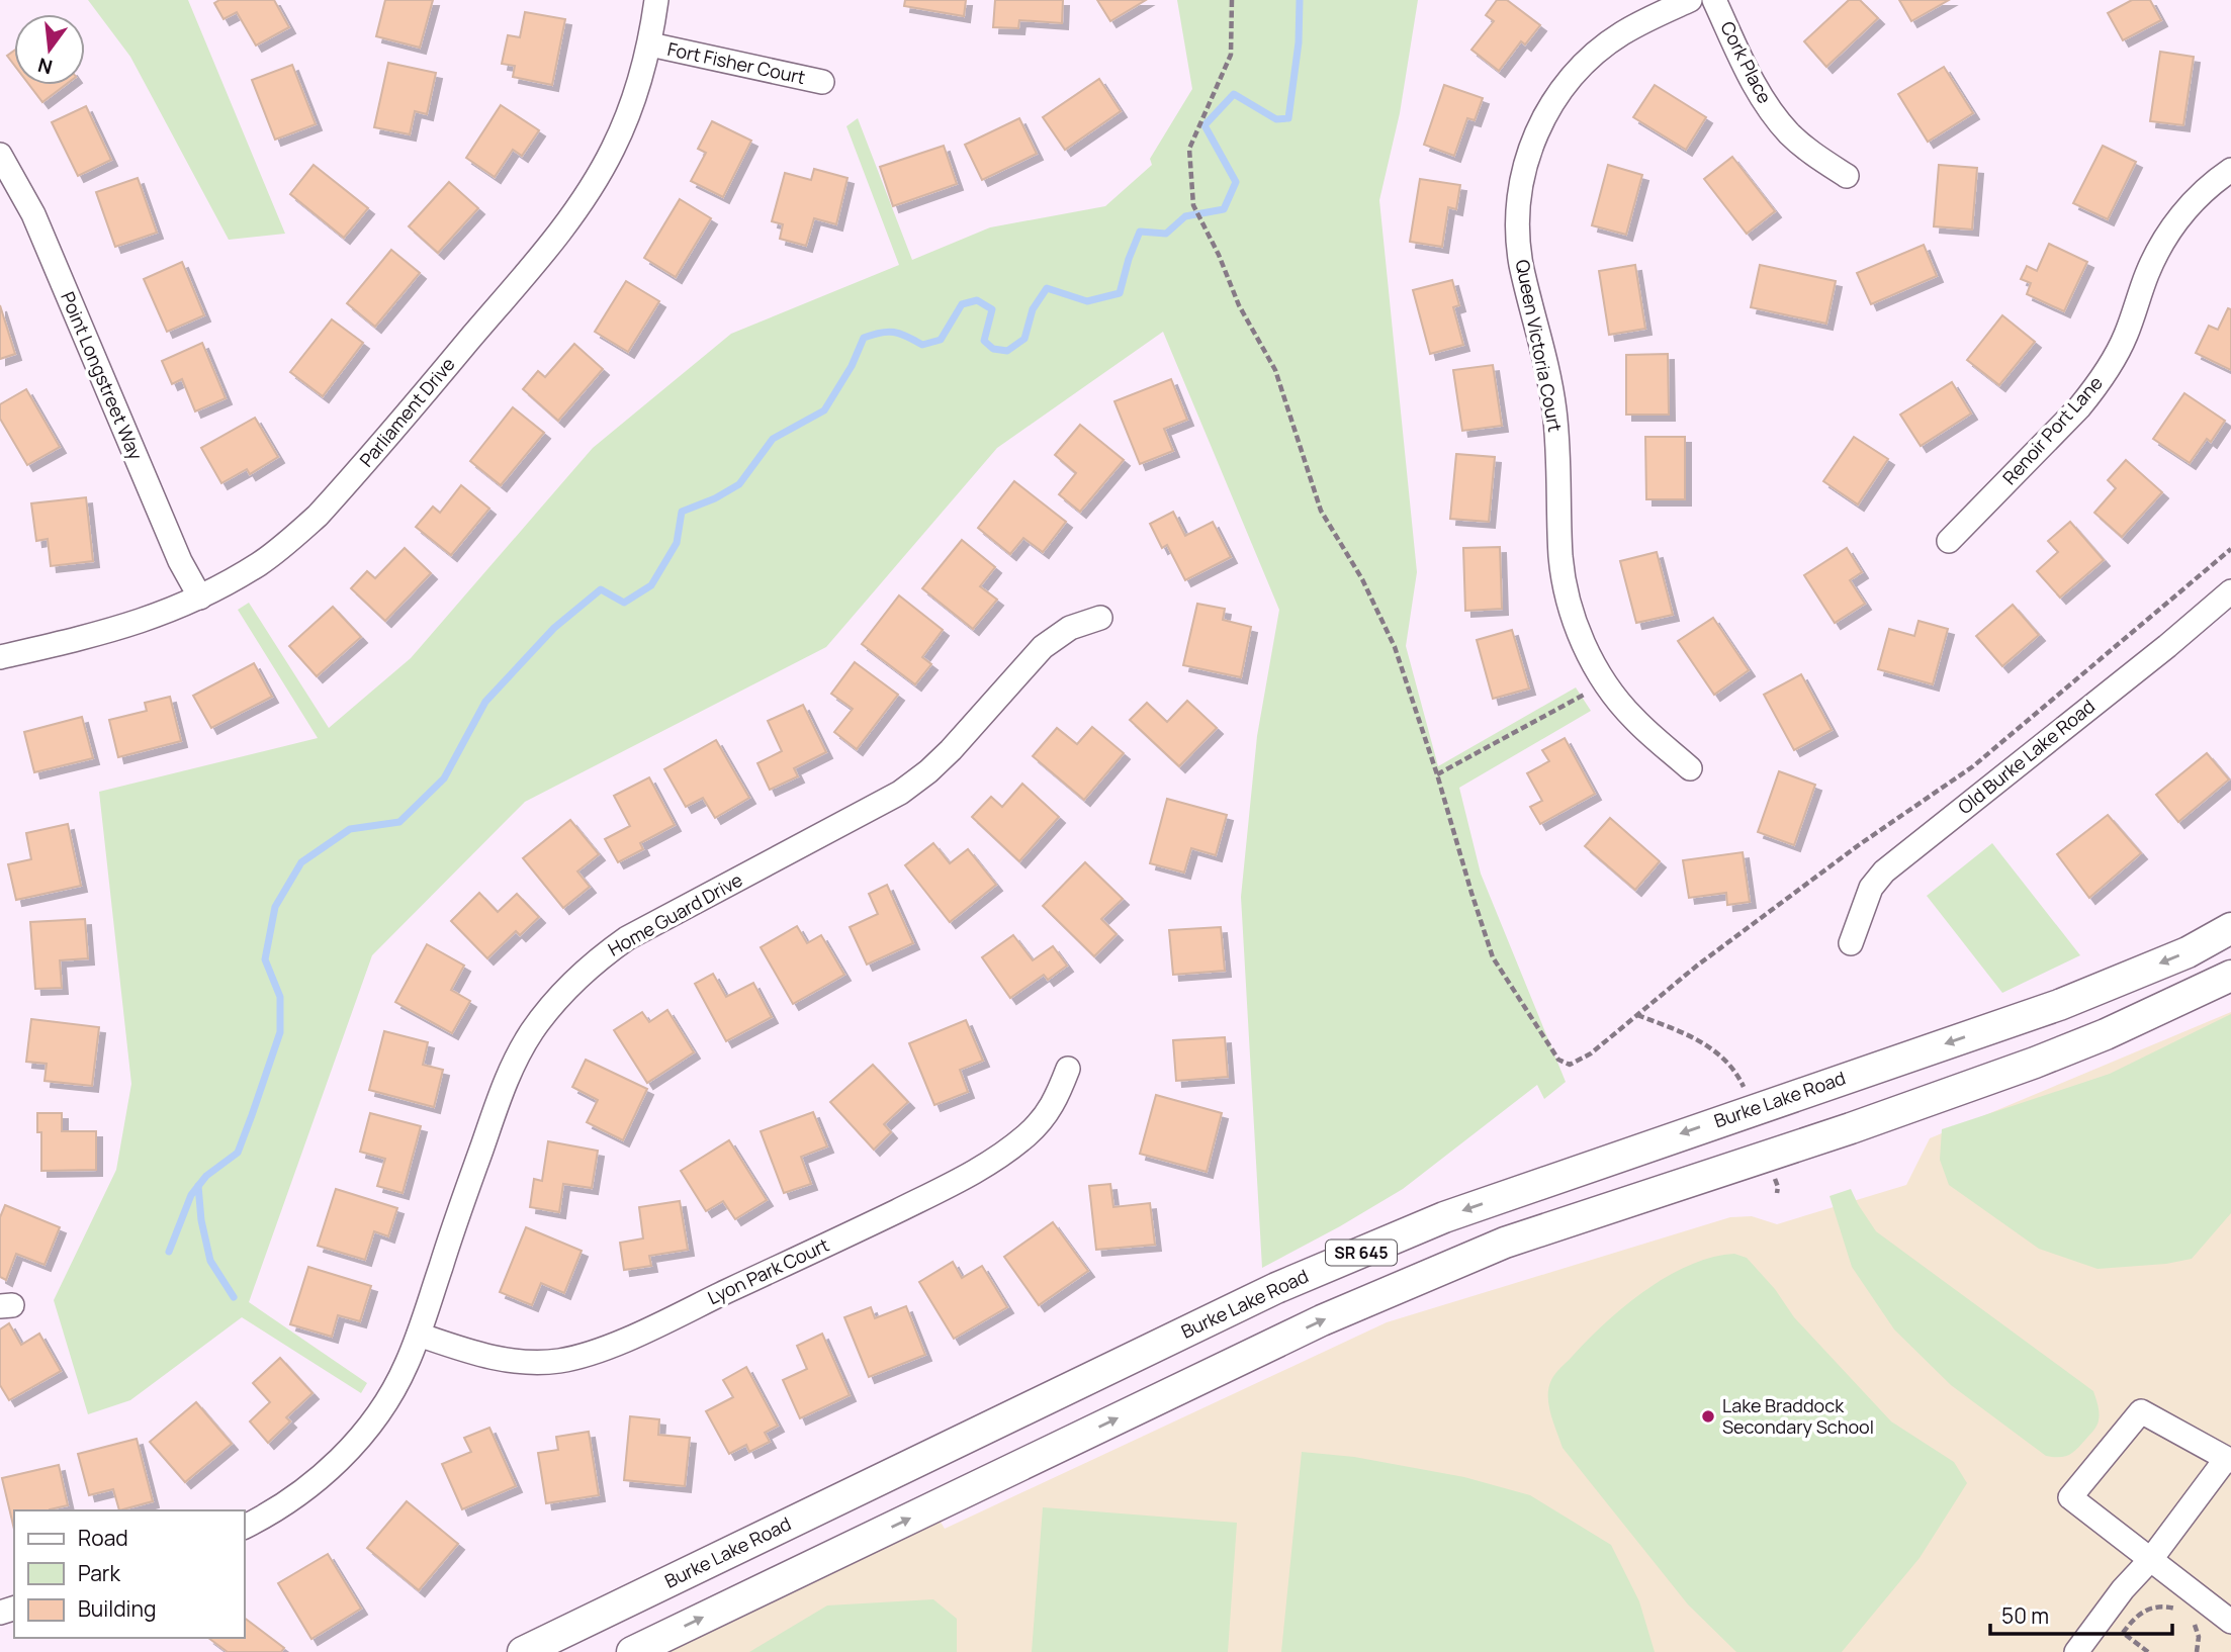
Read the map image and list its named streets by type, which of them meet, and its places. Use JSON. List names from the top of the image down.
{
  "streets": {
    "main road": ["Burke Lake Road", "SR 645"],
    "street": [
      "Cork Place",
      "Fort Fisher Court",
      "Queen Victoria Court",
      "Point Longstreet Way",
      "Parliament Drive",
      "Renoir Port Lane",
      "Old Burke Lake Road",
      "Home Guard Drive",
      "Lyon Park Court"
    ]
  },
  "crossings": [
    ["Fort Fisher Court", "Parliament Drive"],
    ["Point Longstreet Way", "Parliament Drive"],
    ["Home Guard Drive", "Lyon Park Court"]
  ],
  "places": ["Lake Braddock Secondary School"],
  "legend": ["Road", "Park", "Building"],
  "scale_bar": "50 m",
  "north": "bottom"
}
